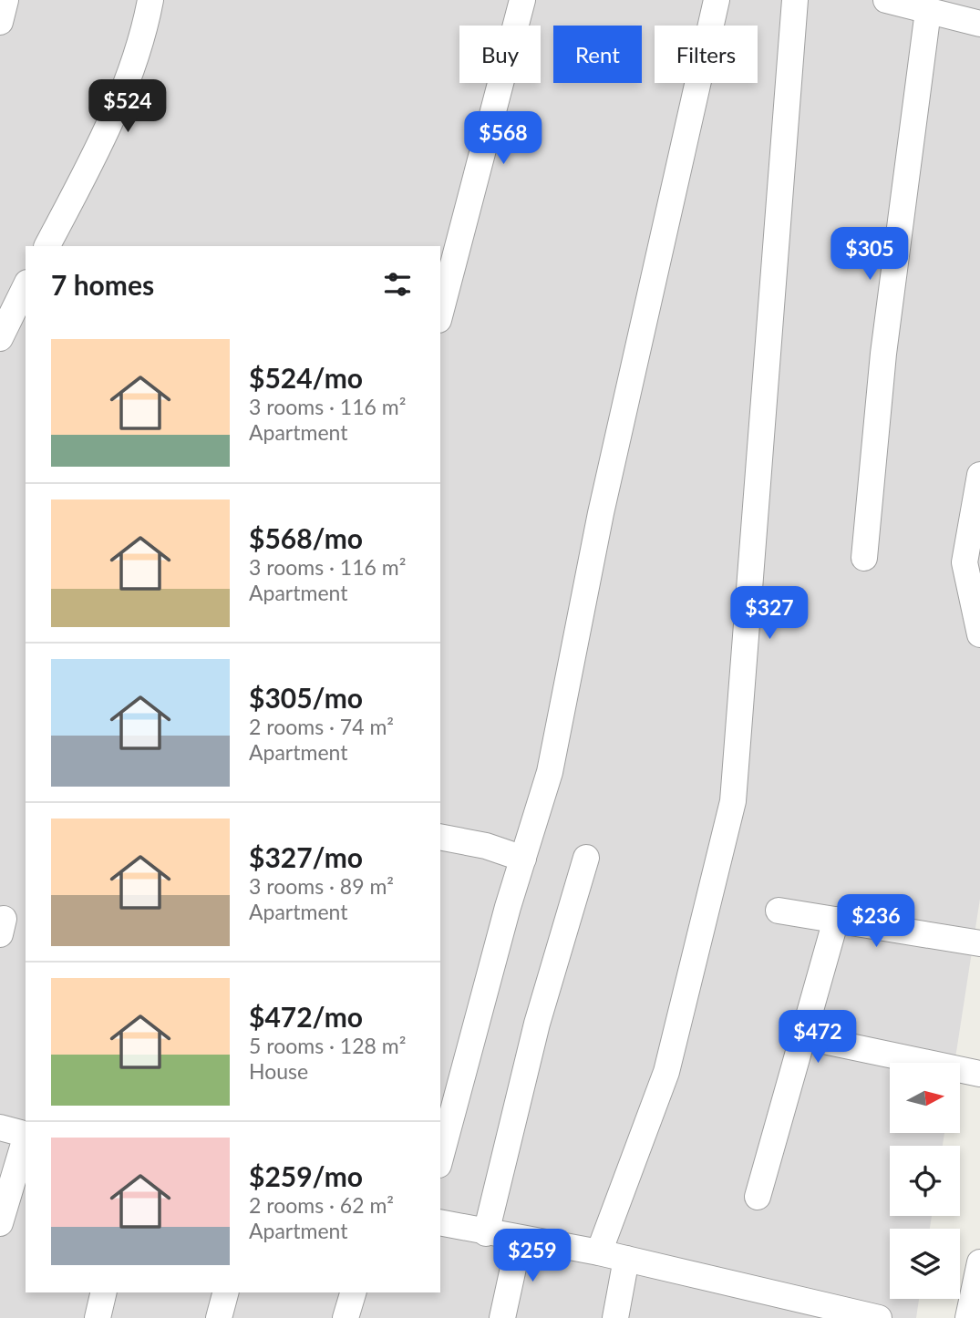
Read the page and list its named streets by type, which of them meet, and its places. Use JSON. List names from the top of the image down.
{
  "north": "right",
  "page": {
    "chip": ["Buy", "Rent", "Filters"],
    "price": [
      "$524",
      "$568",
      "$305",
      "$327",
      "$236",
      "$472",
      "$259"
    ],
    "heading": "7 homes",
    "list": [
      {
        "name": "$524/mo",
        "note": "3 rooms · 116 m² · Apartment"
      },
      {
        "name": "$568/mo",
        "note": "3 rooms · 116 m² · Apartment"
      },
      {
        "name": "$305/mo",
        "note": "2 rooms · 74 m² · Apartment"
      },
      {
        "name": "$327/mo",
        "note": "3 rooms · 89 m² · Apartment"
      },
      {
        "name": "$472/mo",
        "note": "5 rooms · 128 m² · House"
      },
      {
        "name": "$259/mo",
        "note": "2 rooms · 62 m² · Apartment"
      }
    ]
  }
}
